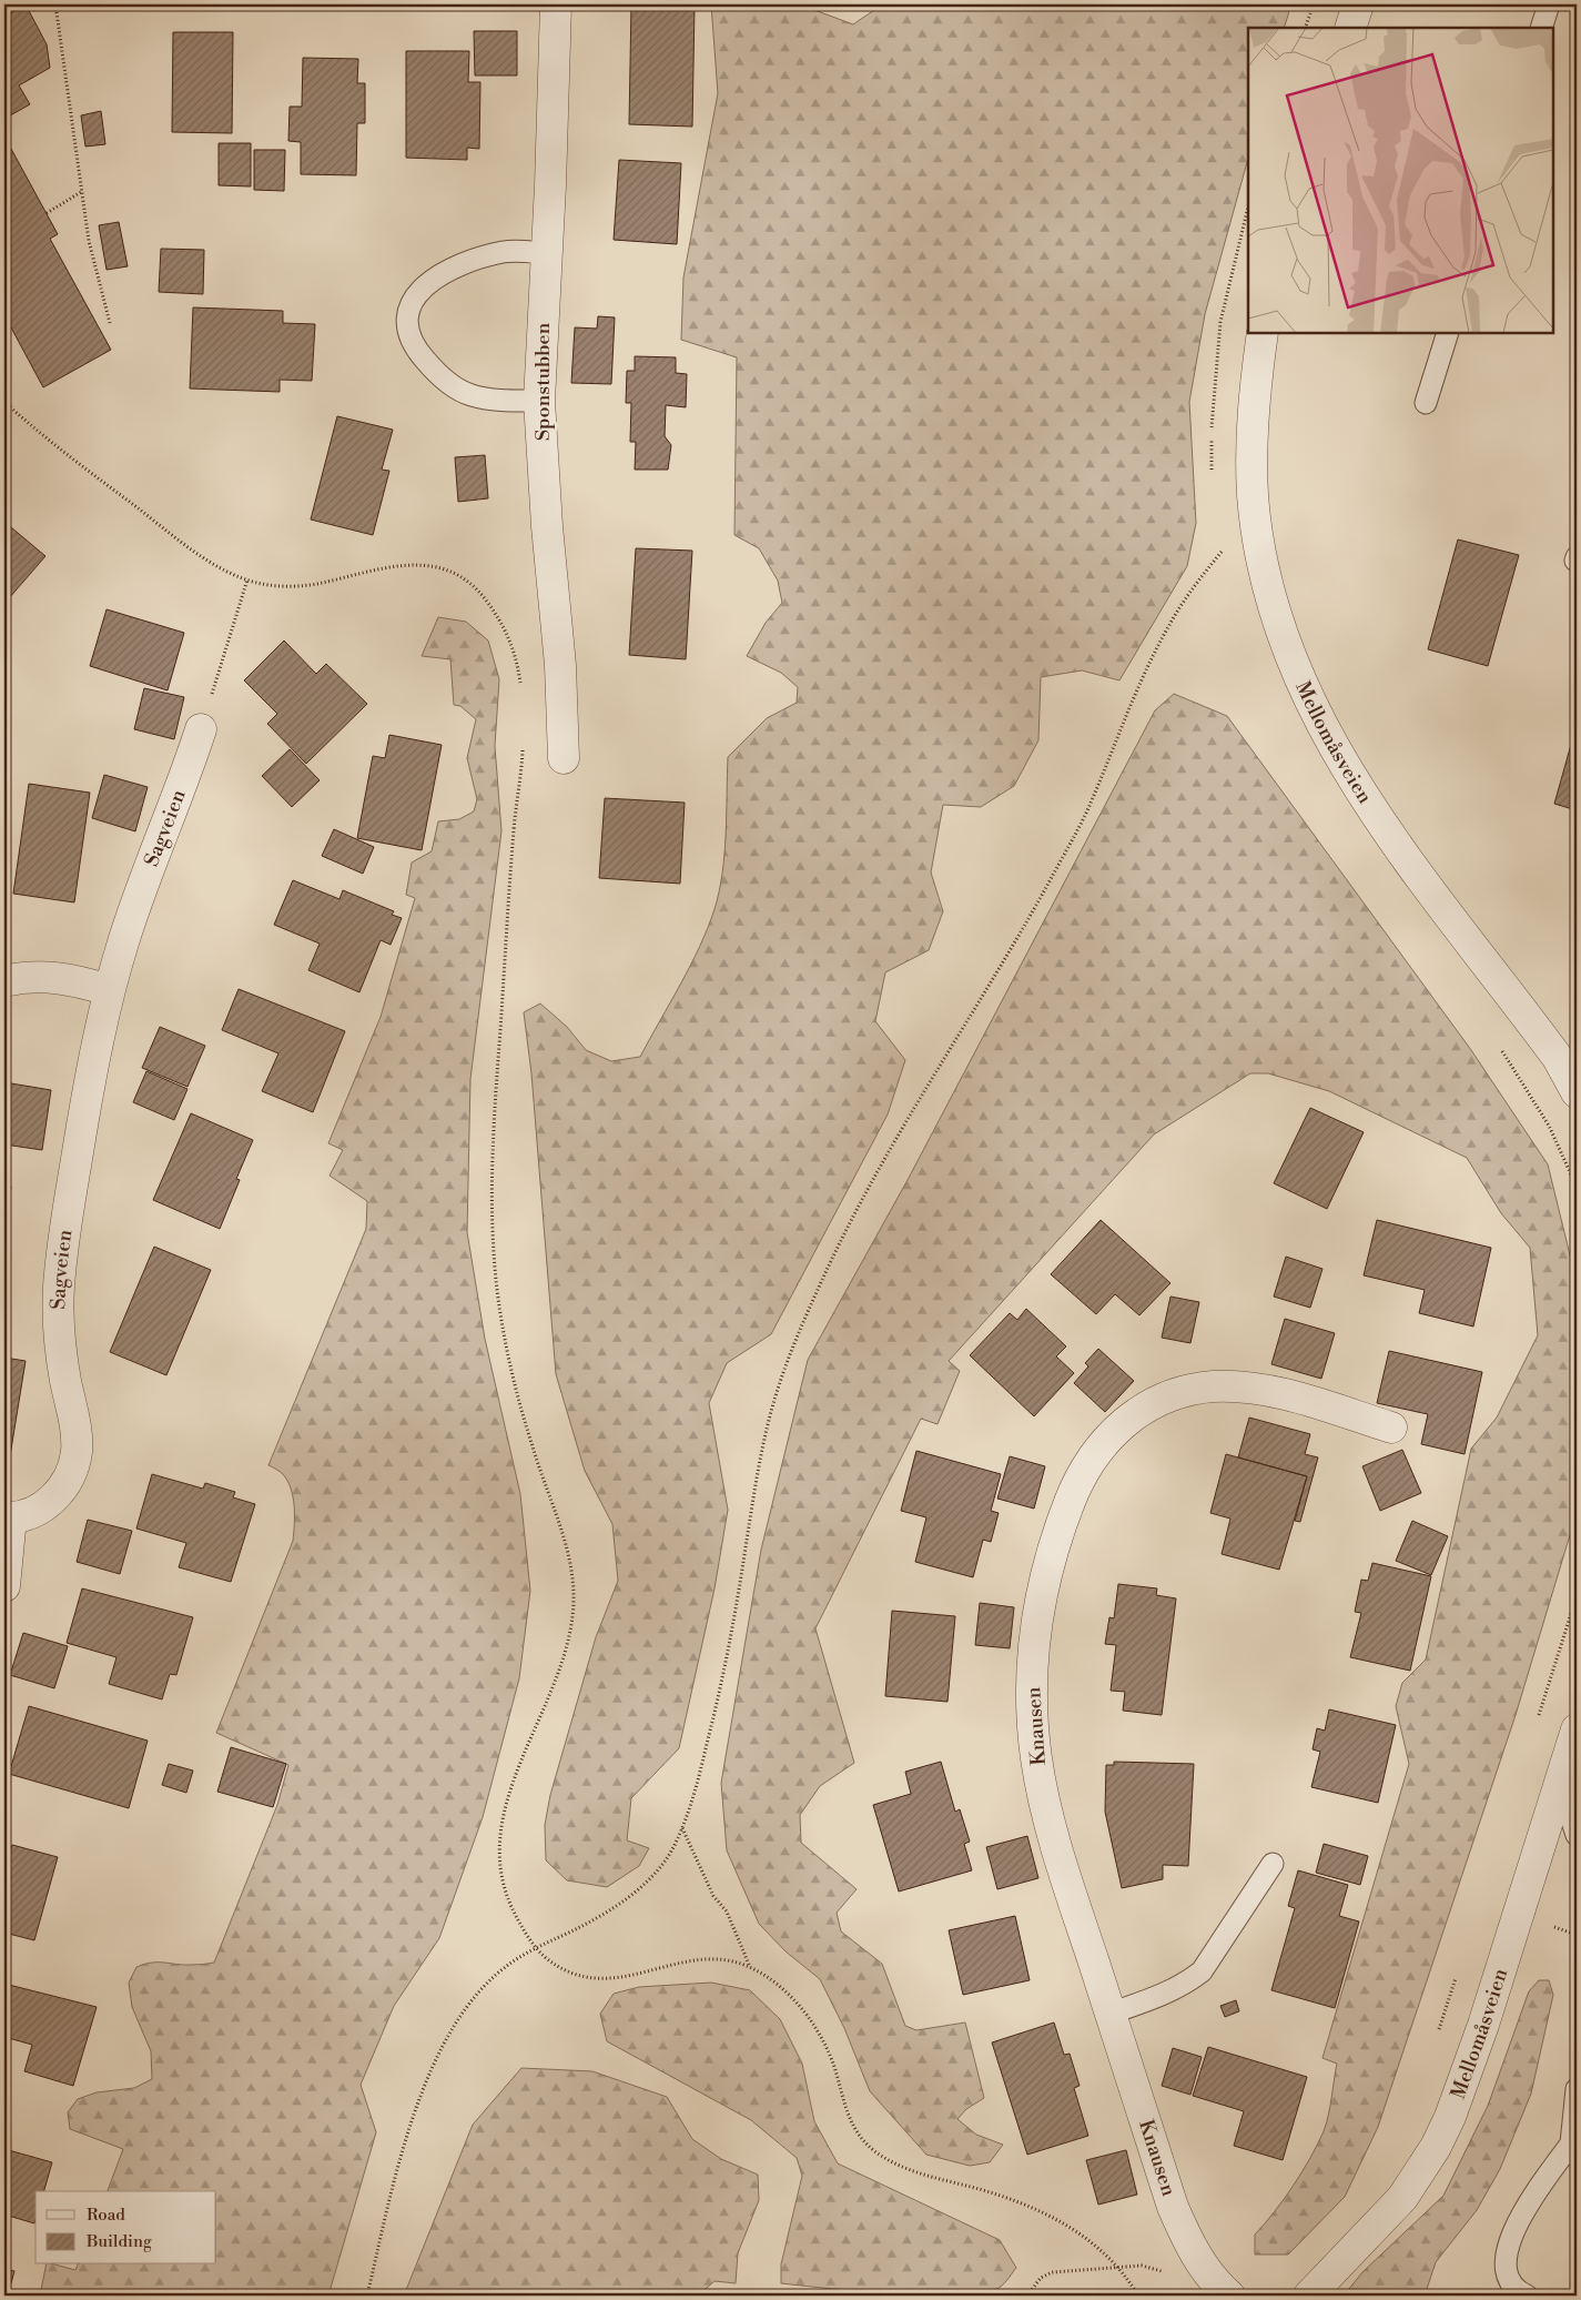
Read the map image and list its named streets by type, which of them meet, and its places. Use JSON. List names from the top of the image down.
{
  "streets": {
    "street": [
      "Sponstubben",
      "Mellomåsveien",
      "Sagveien",
      "Knausen"
    ]
  },
  "legend": ["Road", "Building"]
}
